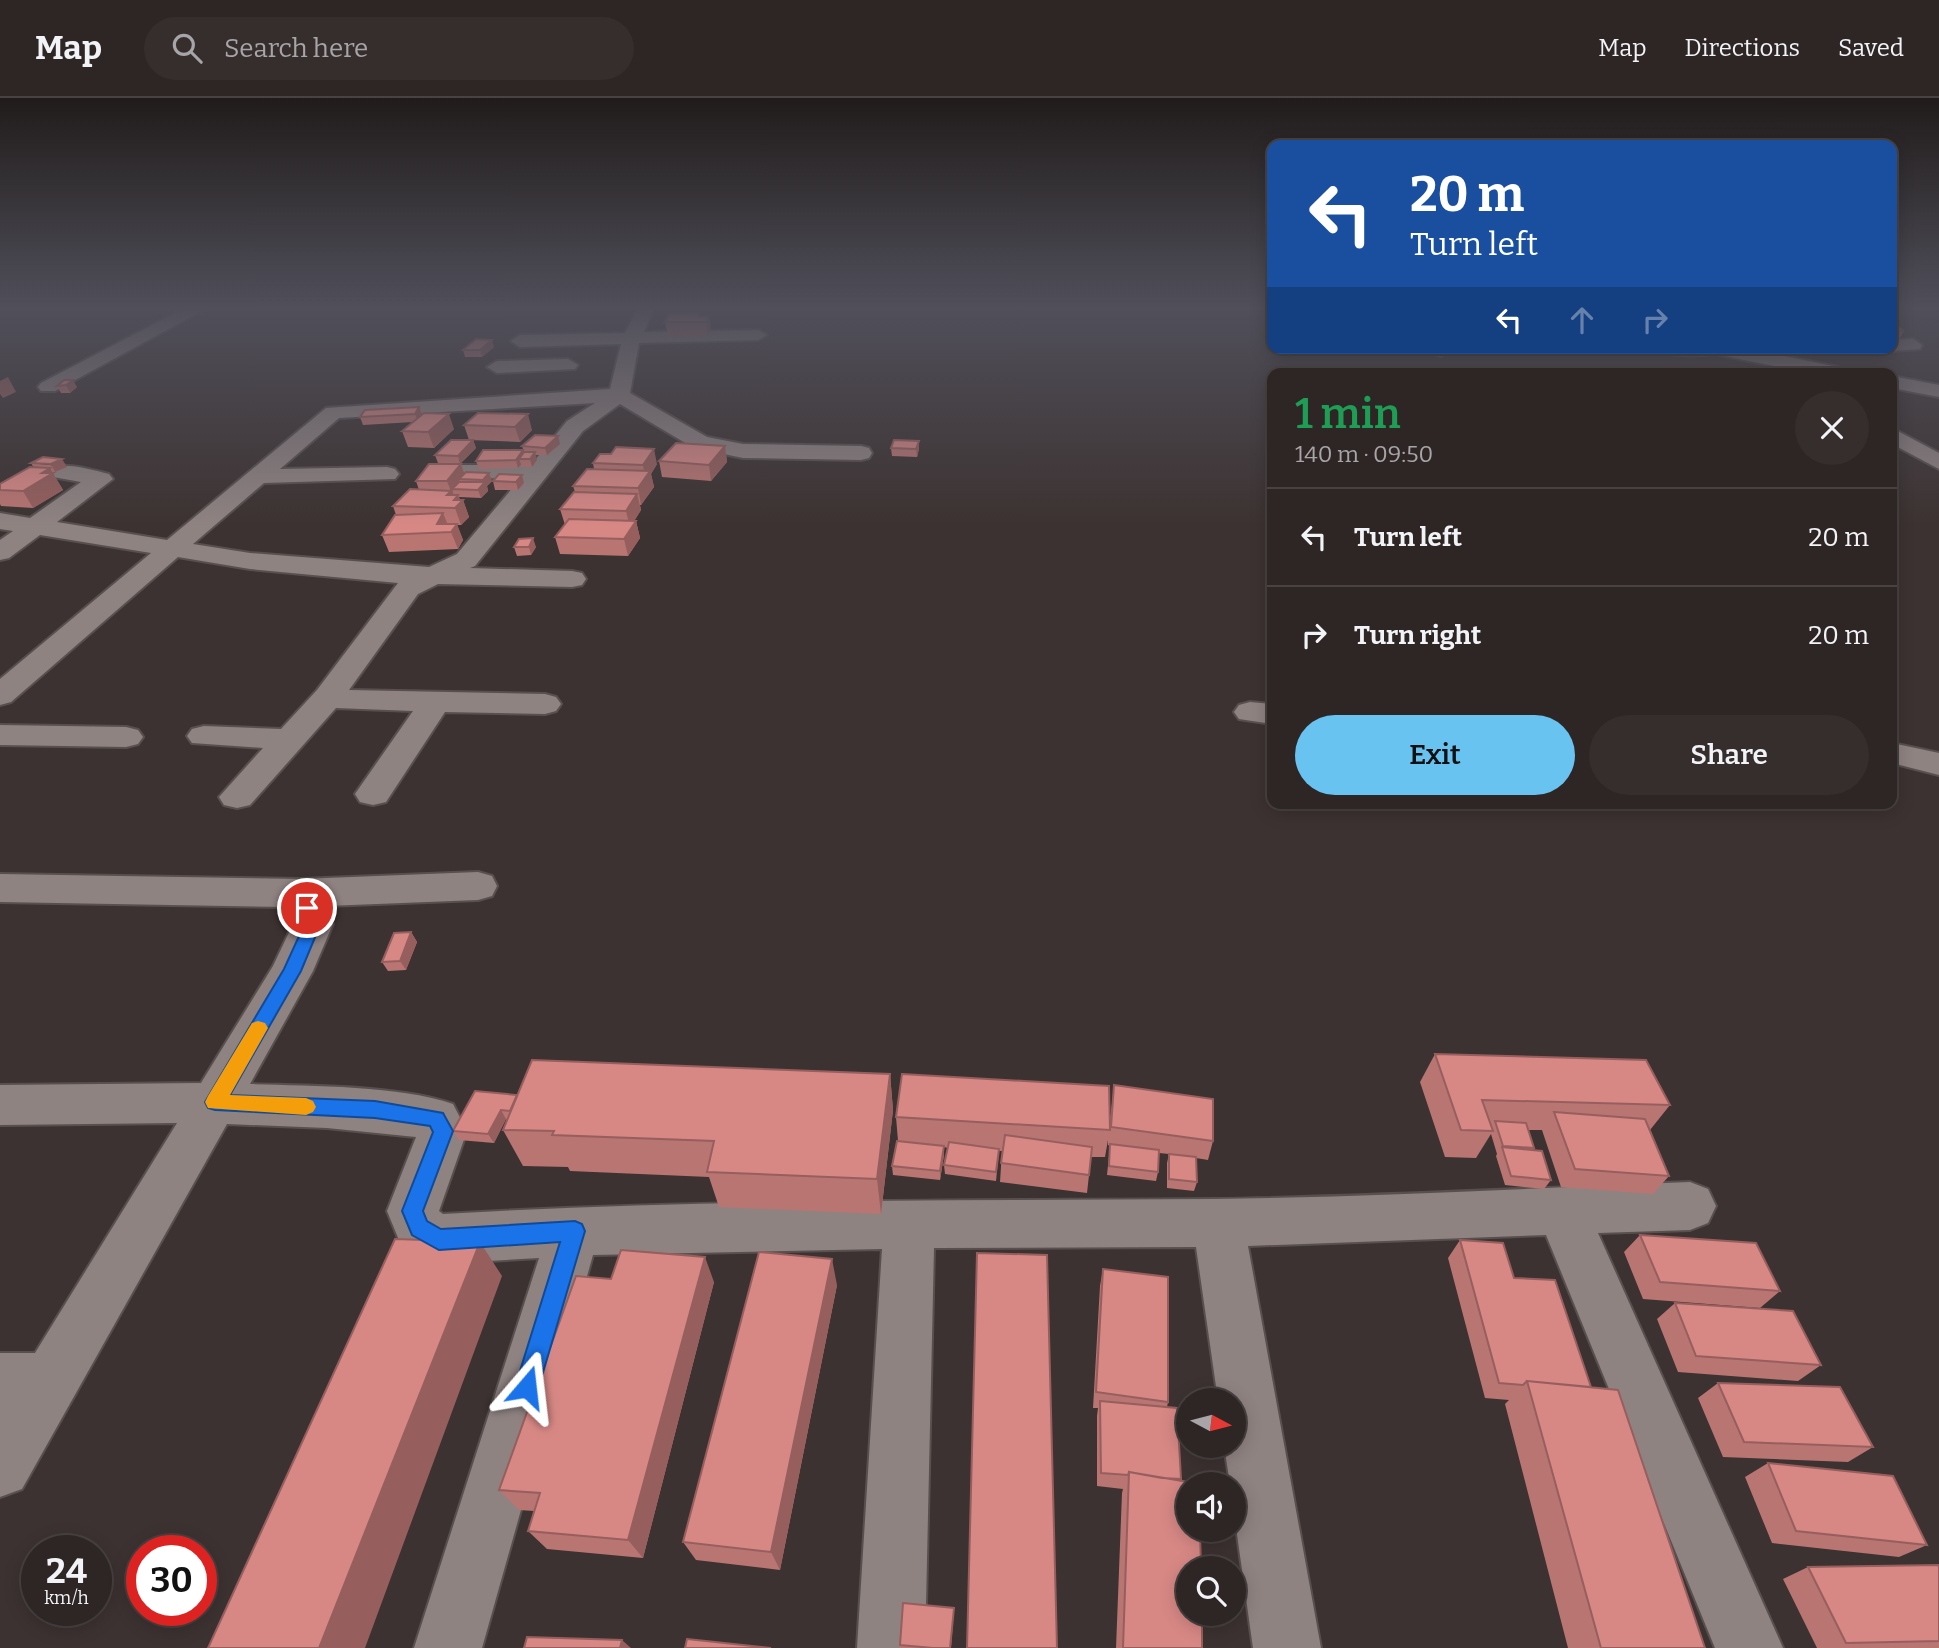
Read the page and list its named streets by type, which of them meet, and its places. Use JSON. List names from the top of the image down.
{
  "north": "right",
  "page": {
    "header": "Map",
    "search": "Search here",
    "nav": ["Map", "Directions", "Saved"],
    "turn": ["20 m", "Turn left"],
    "heading": ["1 min", "140 m · 09:50"],
    "list": [
      {
        "name": "Turn left",
        "value": "20 m"
      },
      {
        "name": "Turn right",
        "value": "20 m"
      }
    ],
    "buttons": ["Exit", "Share"],
    "speed": "24 km/h",
    "limit": "30"
  }
}
